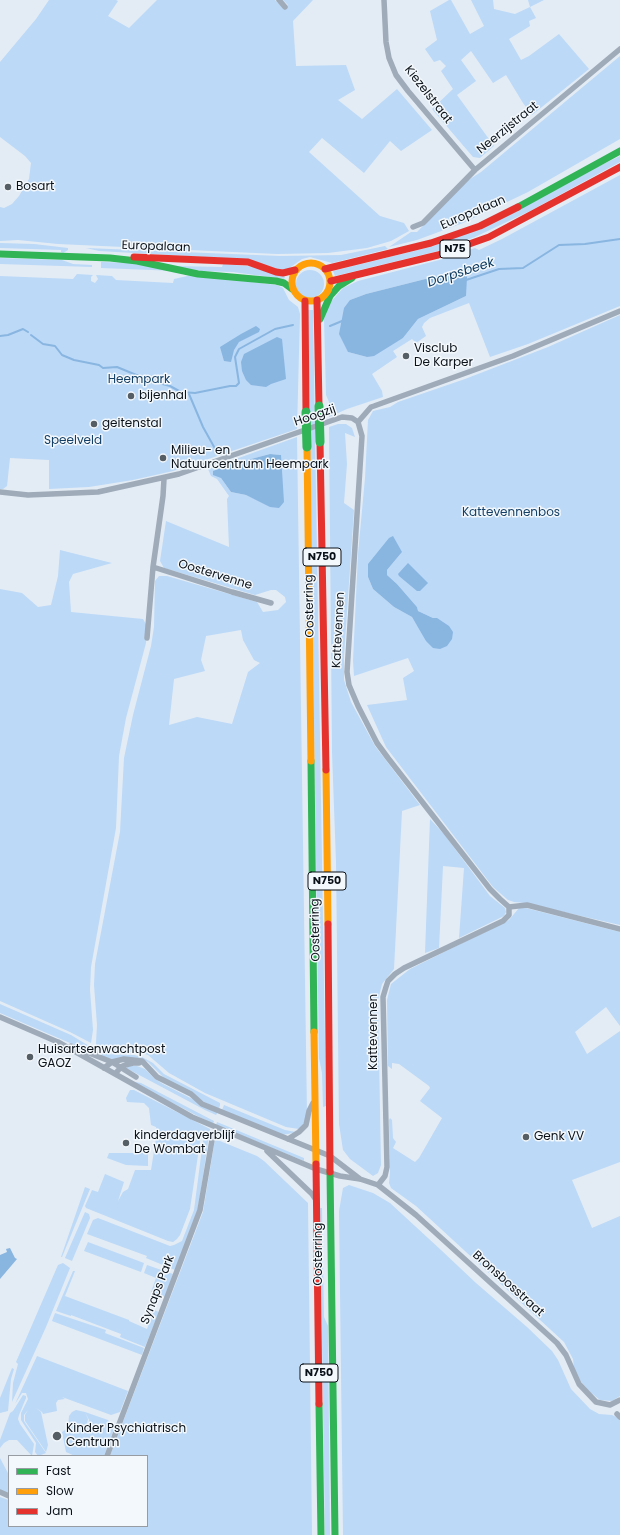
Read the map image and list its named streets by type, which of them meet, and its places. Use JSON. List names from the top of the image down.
{
  "streets": {
    "main road": [
      "Europalaan",
      "N75",
      "N750",
      "Oosterring"
    ],
    "street": [
      "Kiezelstraat",
      "Neerzijstraat",
      "Hoogzij",
      "Oostervenne",
      "Kattevennen",
      "Bronsbosstraat",
      "Synaps Park"
    ]
  },
  "crossings": [
    ["Kiezelstraat", "Neerzijstraat"],
    ["Europalaan", "N75"],
    ["Europalaan", "Oosterring"],
    ["N75", "Oosterring"],
    ["Hoogzij", "Kattevennen"],
    ["Kattevennen", "Bronsbosstraat"]
  ],
  "water": ["Dorpsbeek"],
  "parks": ["Heempark", "Speelveld", "Kattevennenbos"],
  "places": [
    "Bosart",
    "Visclub De Karper",
    "bijenhal",
    "geitenstal",
    "Milieu- en Natuurcentrum Heempark",
    "Huisartsenwachtpost GAOZ",
    "Genk VV",
    "kinderdagverblijf De Wombat",
    "Kinder Psychiatrisch Centrum"
  ],
  "legend": ["Fast", "Slow", "Jam"]
}
